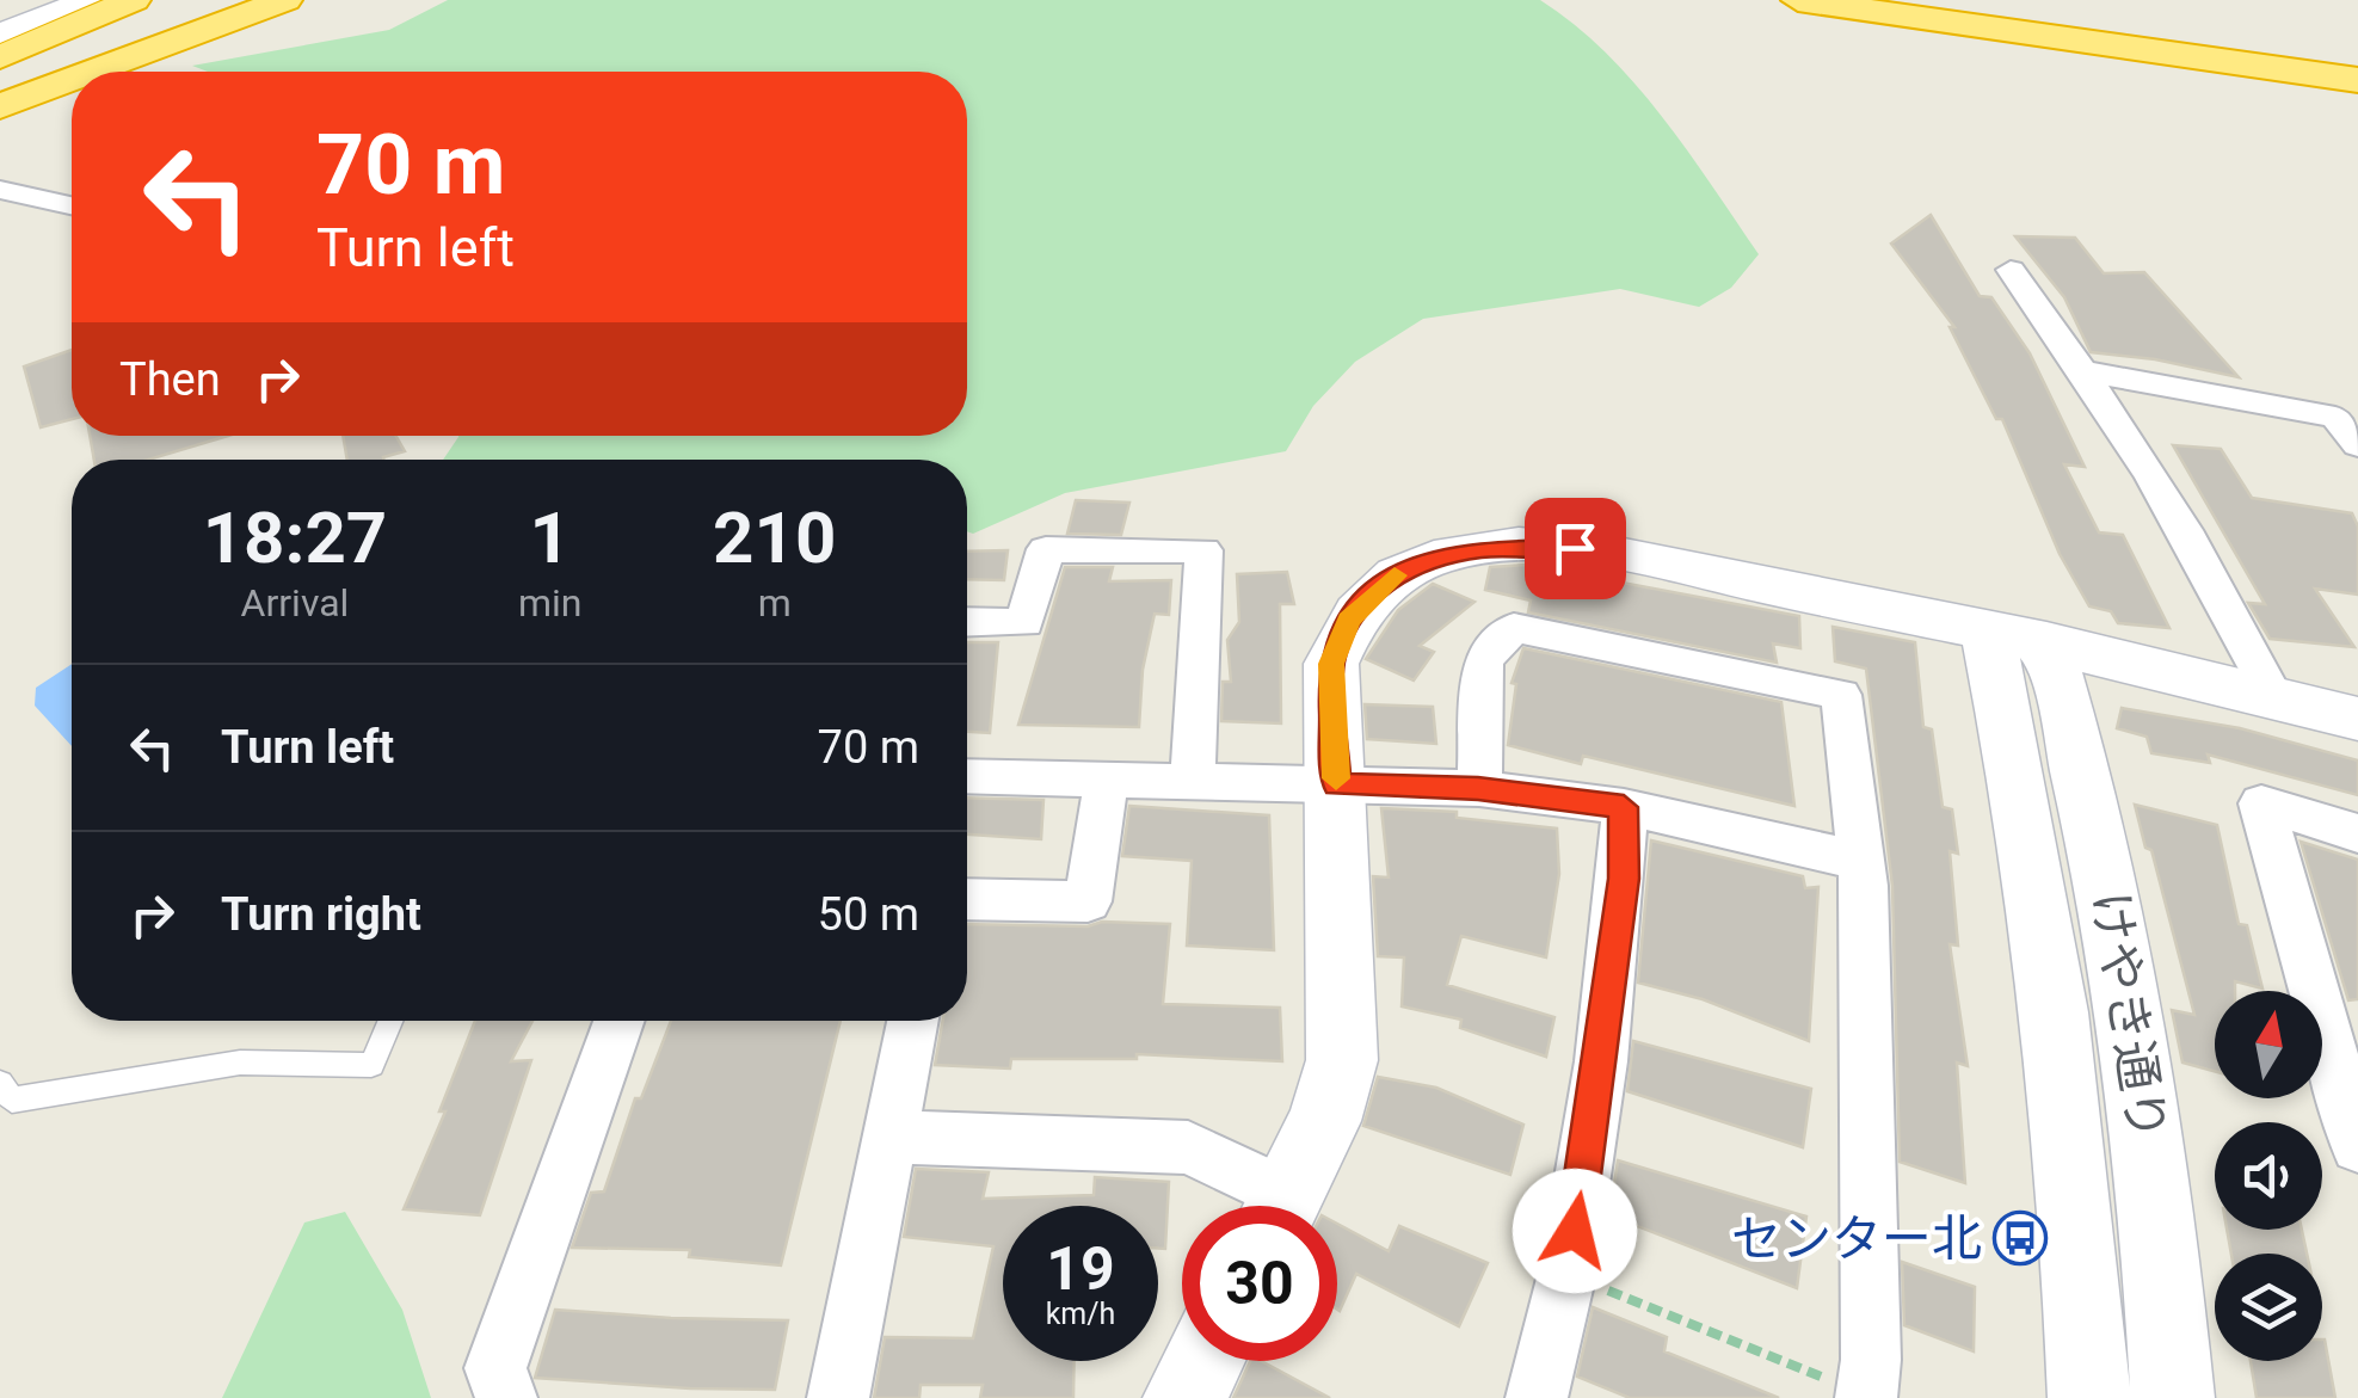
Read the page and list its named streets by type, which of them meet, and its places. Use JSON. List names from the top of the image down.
{
  "streets": {
    "street": ["けやき通り"]
  },
  "places": {
    "bus stop": ["センター北"]
  },
  "north": "top",
  "page": {
    "turn": ["70 m", "Turn left"],
    "then": "Then",
    "eta": [
      "18:27",
      "Arrival",
      "1",
      "min",
      "210",
      "m"
    ],
    "list": [
      {
        "name": "Turn left",
        "value": "70 m"
      },
      {
        "name": "Turn right",
        "value": "50 m"
      }
    ],
    "speed": "19 km/h",
    "limit": "30"
  }
}
